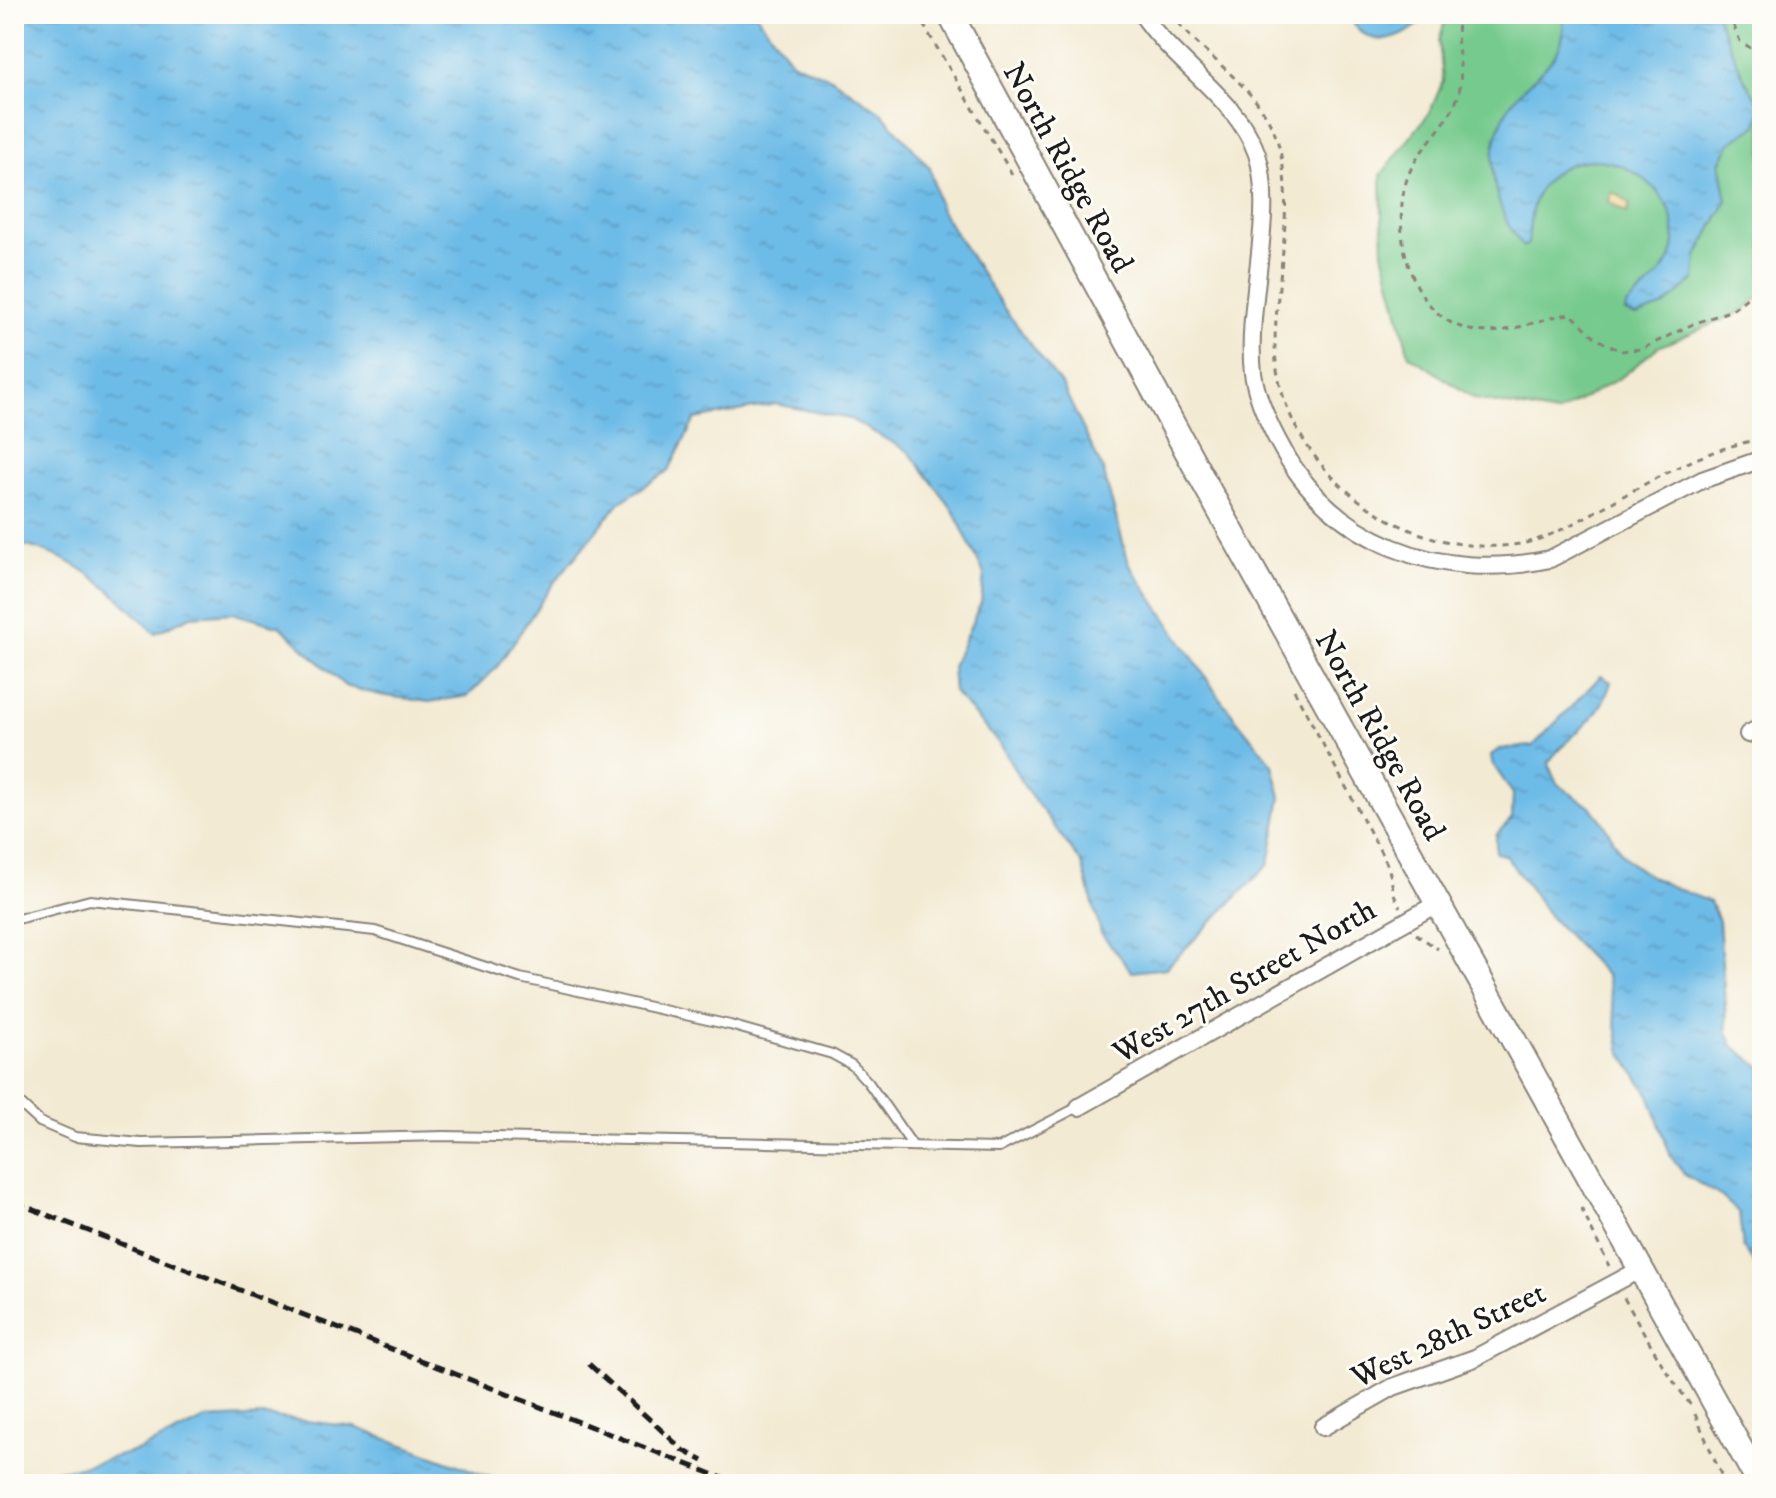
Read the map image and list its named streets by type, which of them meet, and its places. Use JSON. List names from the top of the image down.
{
  "streets": {
    "main road": ["North Ridge Road"],
    "street": ["West 27th Street North", "West 28th Street"]
  },
  "crossings": [
    ["North Ridge Road", "West 27th Street North"],
    ["North Ridge Road", "West 28th Street"]
  ]
}
